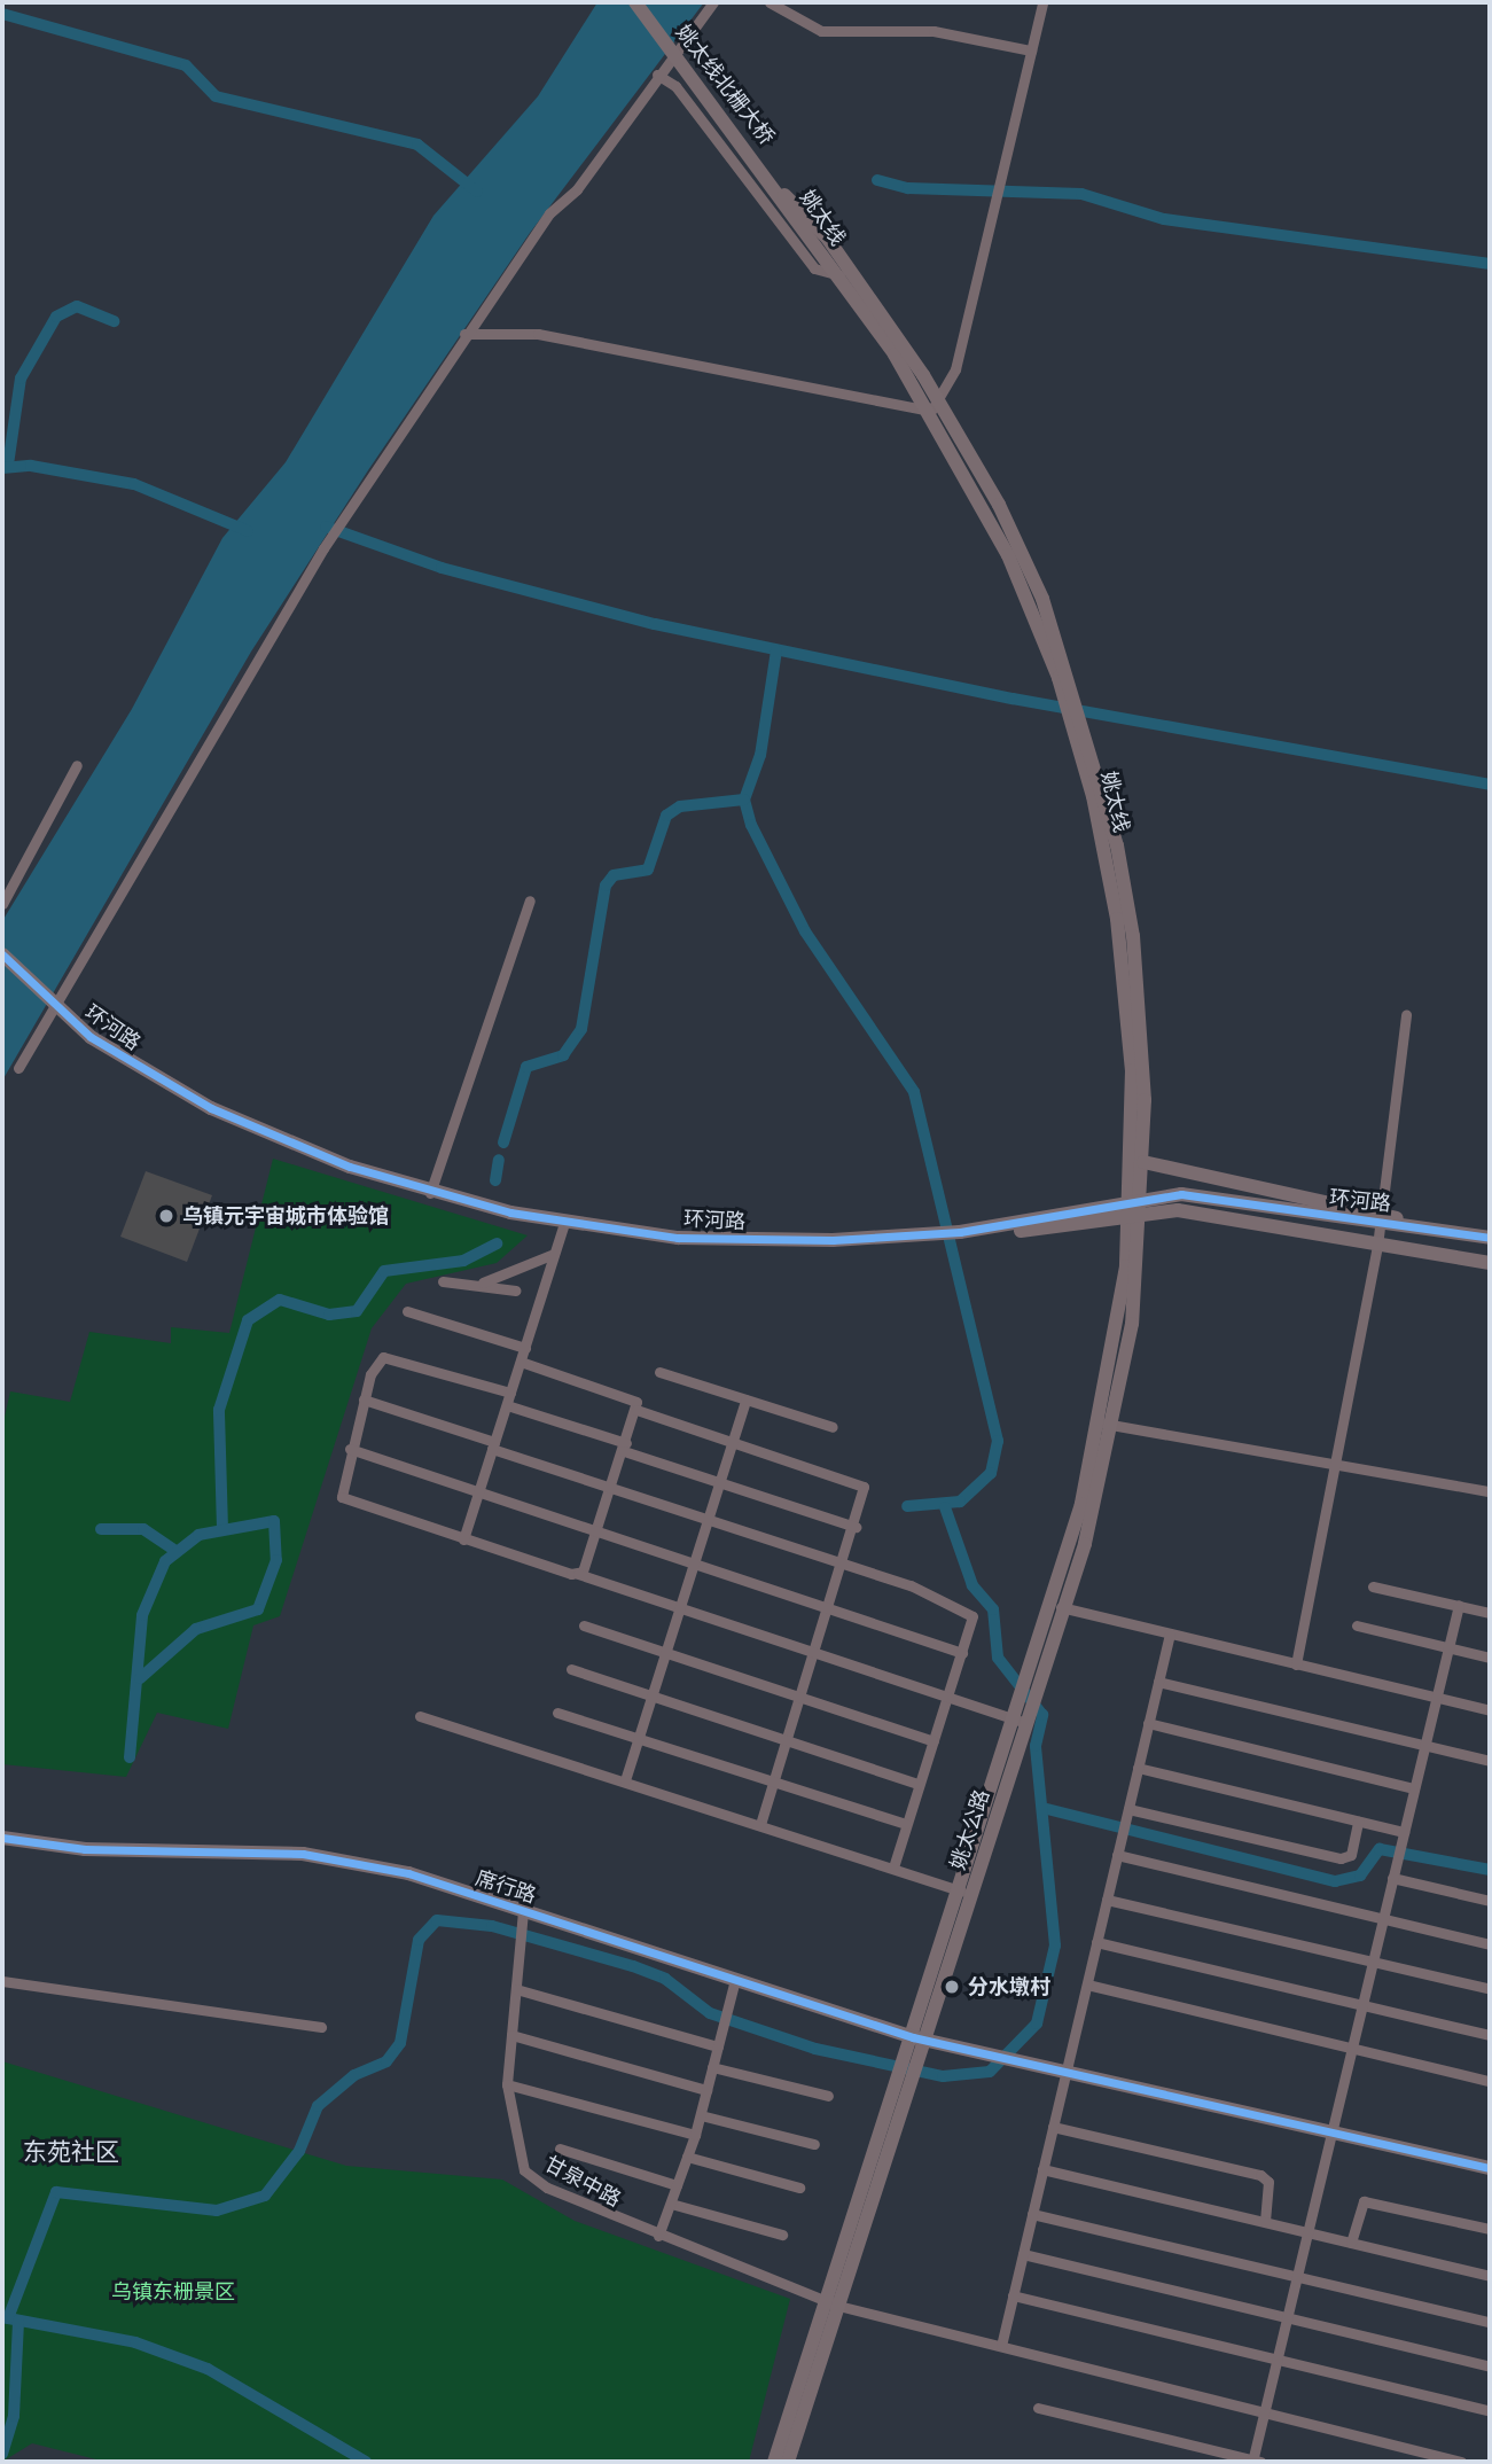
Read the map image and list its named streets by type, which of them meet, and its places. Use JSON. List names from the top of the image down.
{
  "streets": {
    "street": [
      "姚太线北栅大桥",
      "姚太线",
      "环河路",
      "姚太公路",
      "席行路",
      "甘泉中路"
    ]
  },
  "crossings": [
    ["姚太线北栅大桥", "姚太线"],
    ["姚太线", "环河路"],
    ["姚太线", "姚太公路"],
    ["环河路", "姚太公路"],
    ["姚太公路", "席行路"],
    ["姚太公路", "甘泉中路"],
    ["席行路", "甘泉中路"]
  ],
  "districts": ["东苑社区"],
  "parks": ["乌镇东栅景区"],
  "places": ["乌镇元宇宙城市体验馆", "分水墩村"]
}
